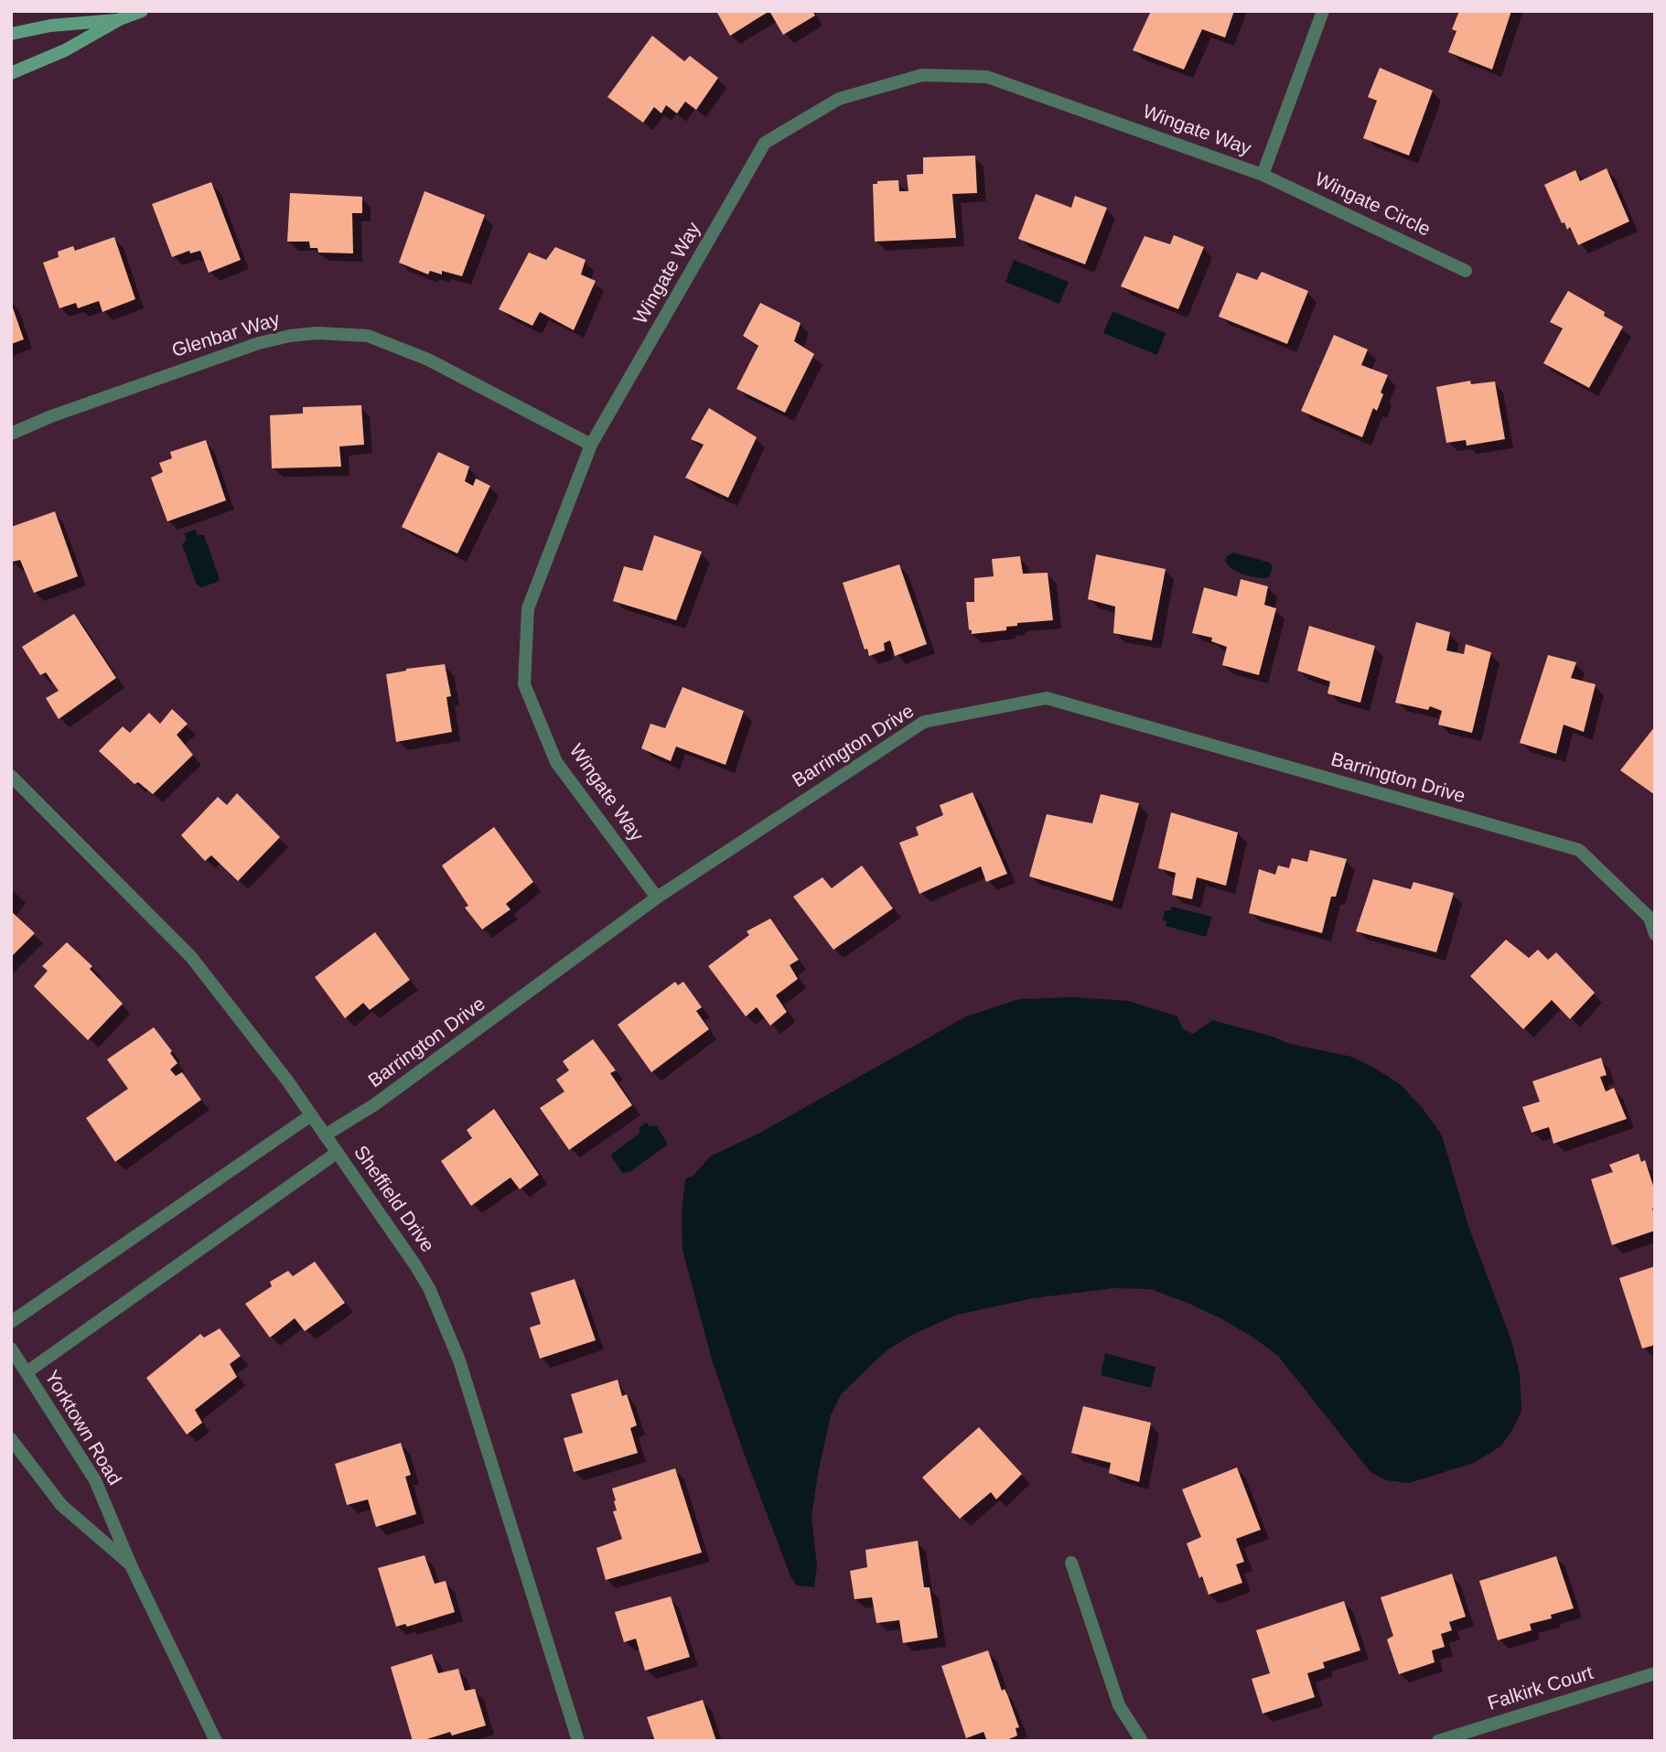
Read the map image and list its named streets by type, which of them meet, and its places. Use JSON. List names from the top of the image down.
{
  "streets": {
    "street": [
      "Wingate Way",
      "Wingate Circle",
      "Glenbar Way",
      "Barrington Drive",
      "Sheffield Drive",
      "Yorktown Road",
      "Falkirk Court"
    ]
  },
  "crossings": [
    ["Wingate Way", "Wingate Circle"],
    ["Wingate Way", "Glenbar Way"],
    ["Wingate Way", "Barrington Drive"],
    ["Barrington Drive", "Sheffield Drive"]
  ]
}
